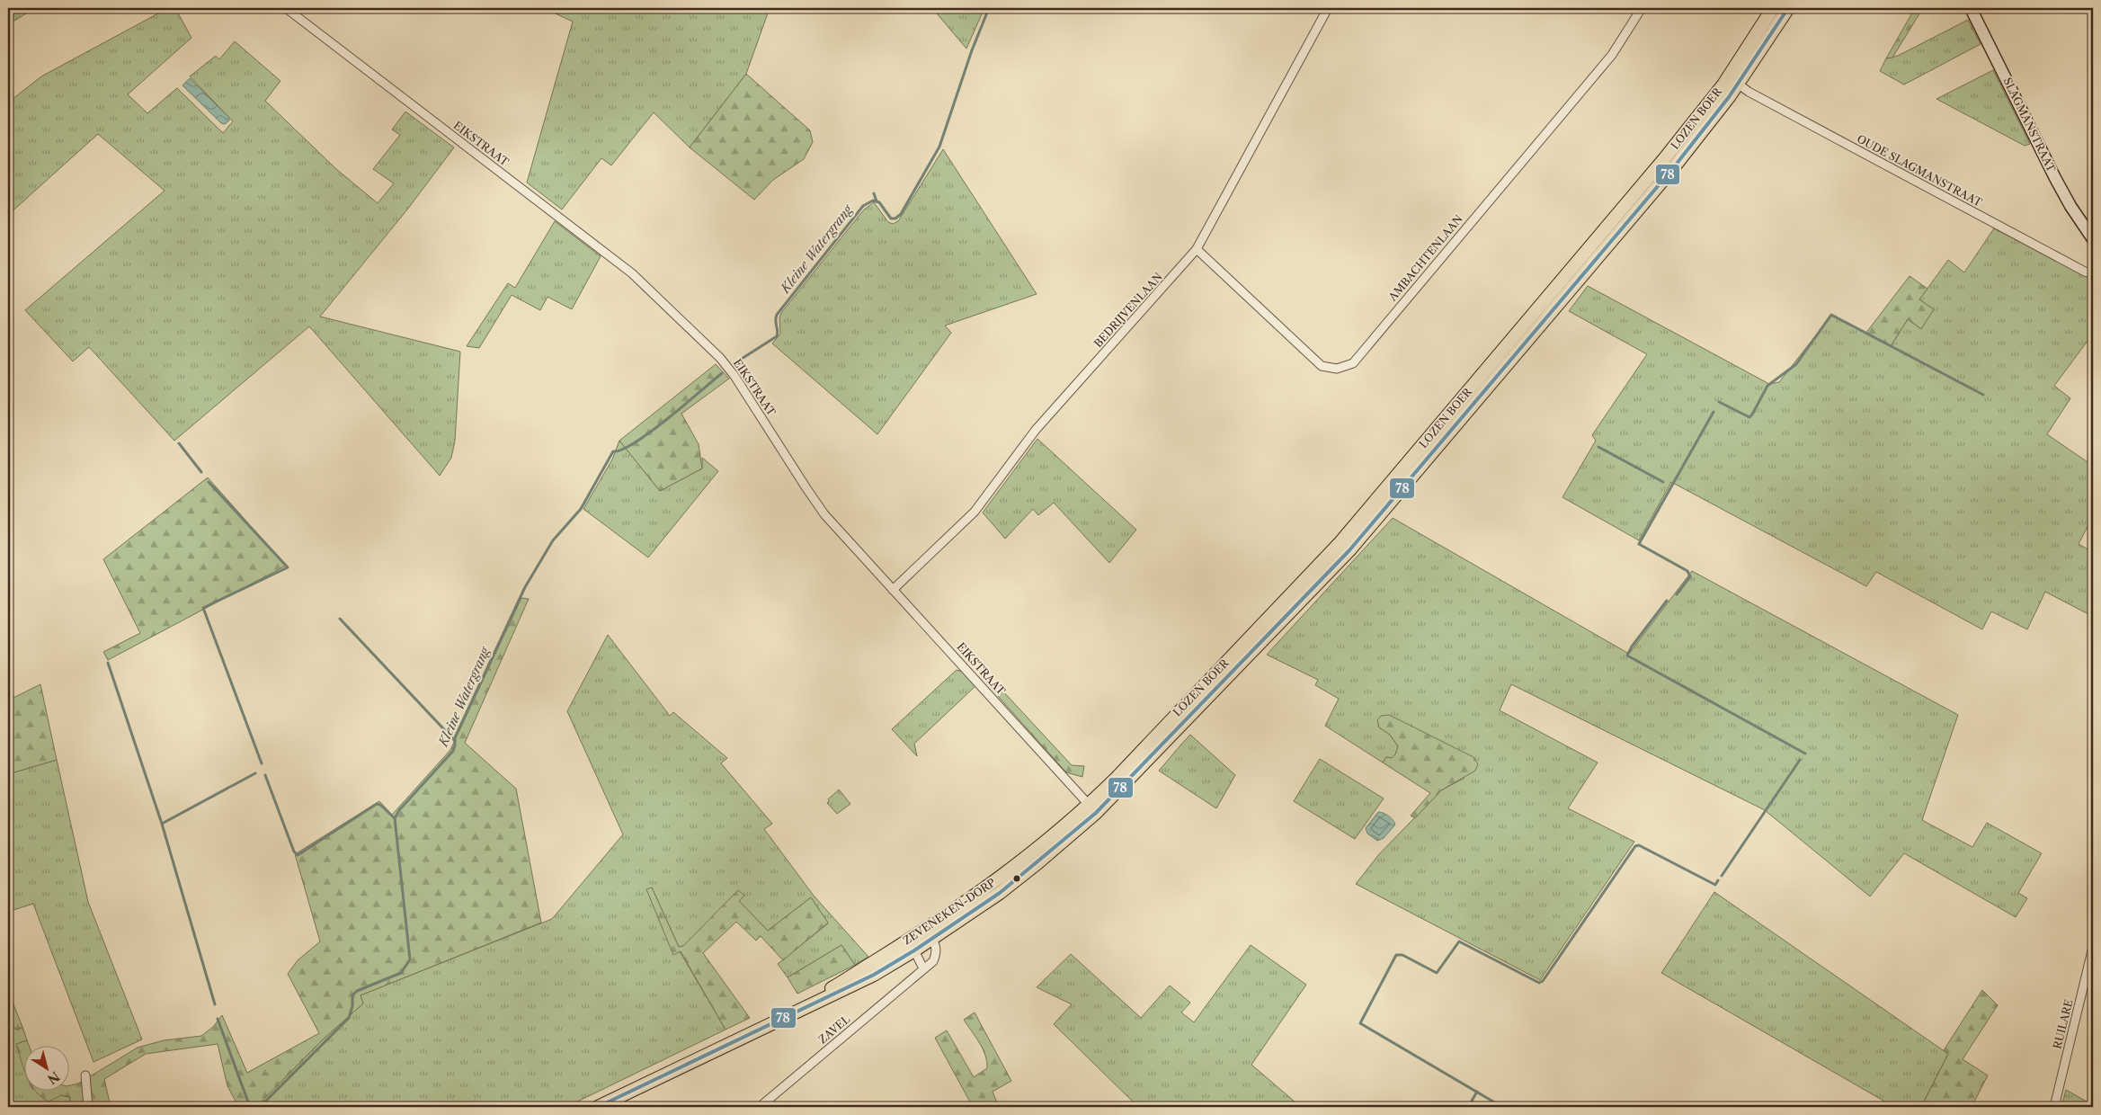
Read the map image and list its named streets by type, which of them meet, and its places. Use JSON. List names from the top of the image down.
{
  "streets": {
    "main road": ["LOZEN BOER", "SLAGMANSTRAAT", "ZEVENEKEN-DORP"],
    "street": [
      "EIKSTRAAT",
      "OUDE SLAGMANSTRAAT",
      "AMBACHTENLAAN",
      "BEDRIJVENLAAN",
      "RUILARE",
      "ZAVEL"
    ]
  },
  "crossings": [
    ["LOZEN BOER", "EIKSTRAAT"],
    ["LOZEN BOER", "OUDE SLAGMANSTRAAT"],
    ["LOZEN BOER", "ZEVENEKEN-DORP"],
    ["EIKSTRAAT", "BEDRIJVENLAAN"],
    ["EIKSTRAAT", "ZEVENEKEN-DORP"],
    ["AMBACHTENLAAN", "BEDRIJVENLAAN"],
    ["ZEVENEKEN-DORP", "ZAVEL"]
  ],
  "water": ["Kleine Watergrang"],
  "lines": ["transit line 78"],
  "north": "bottom right"
}
